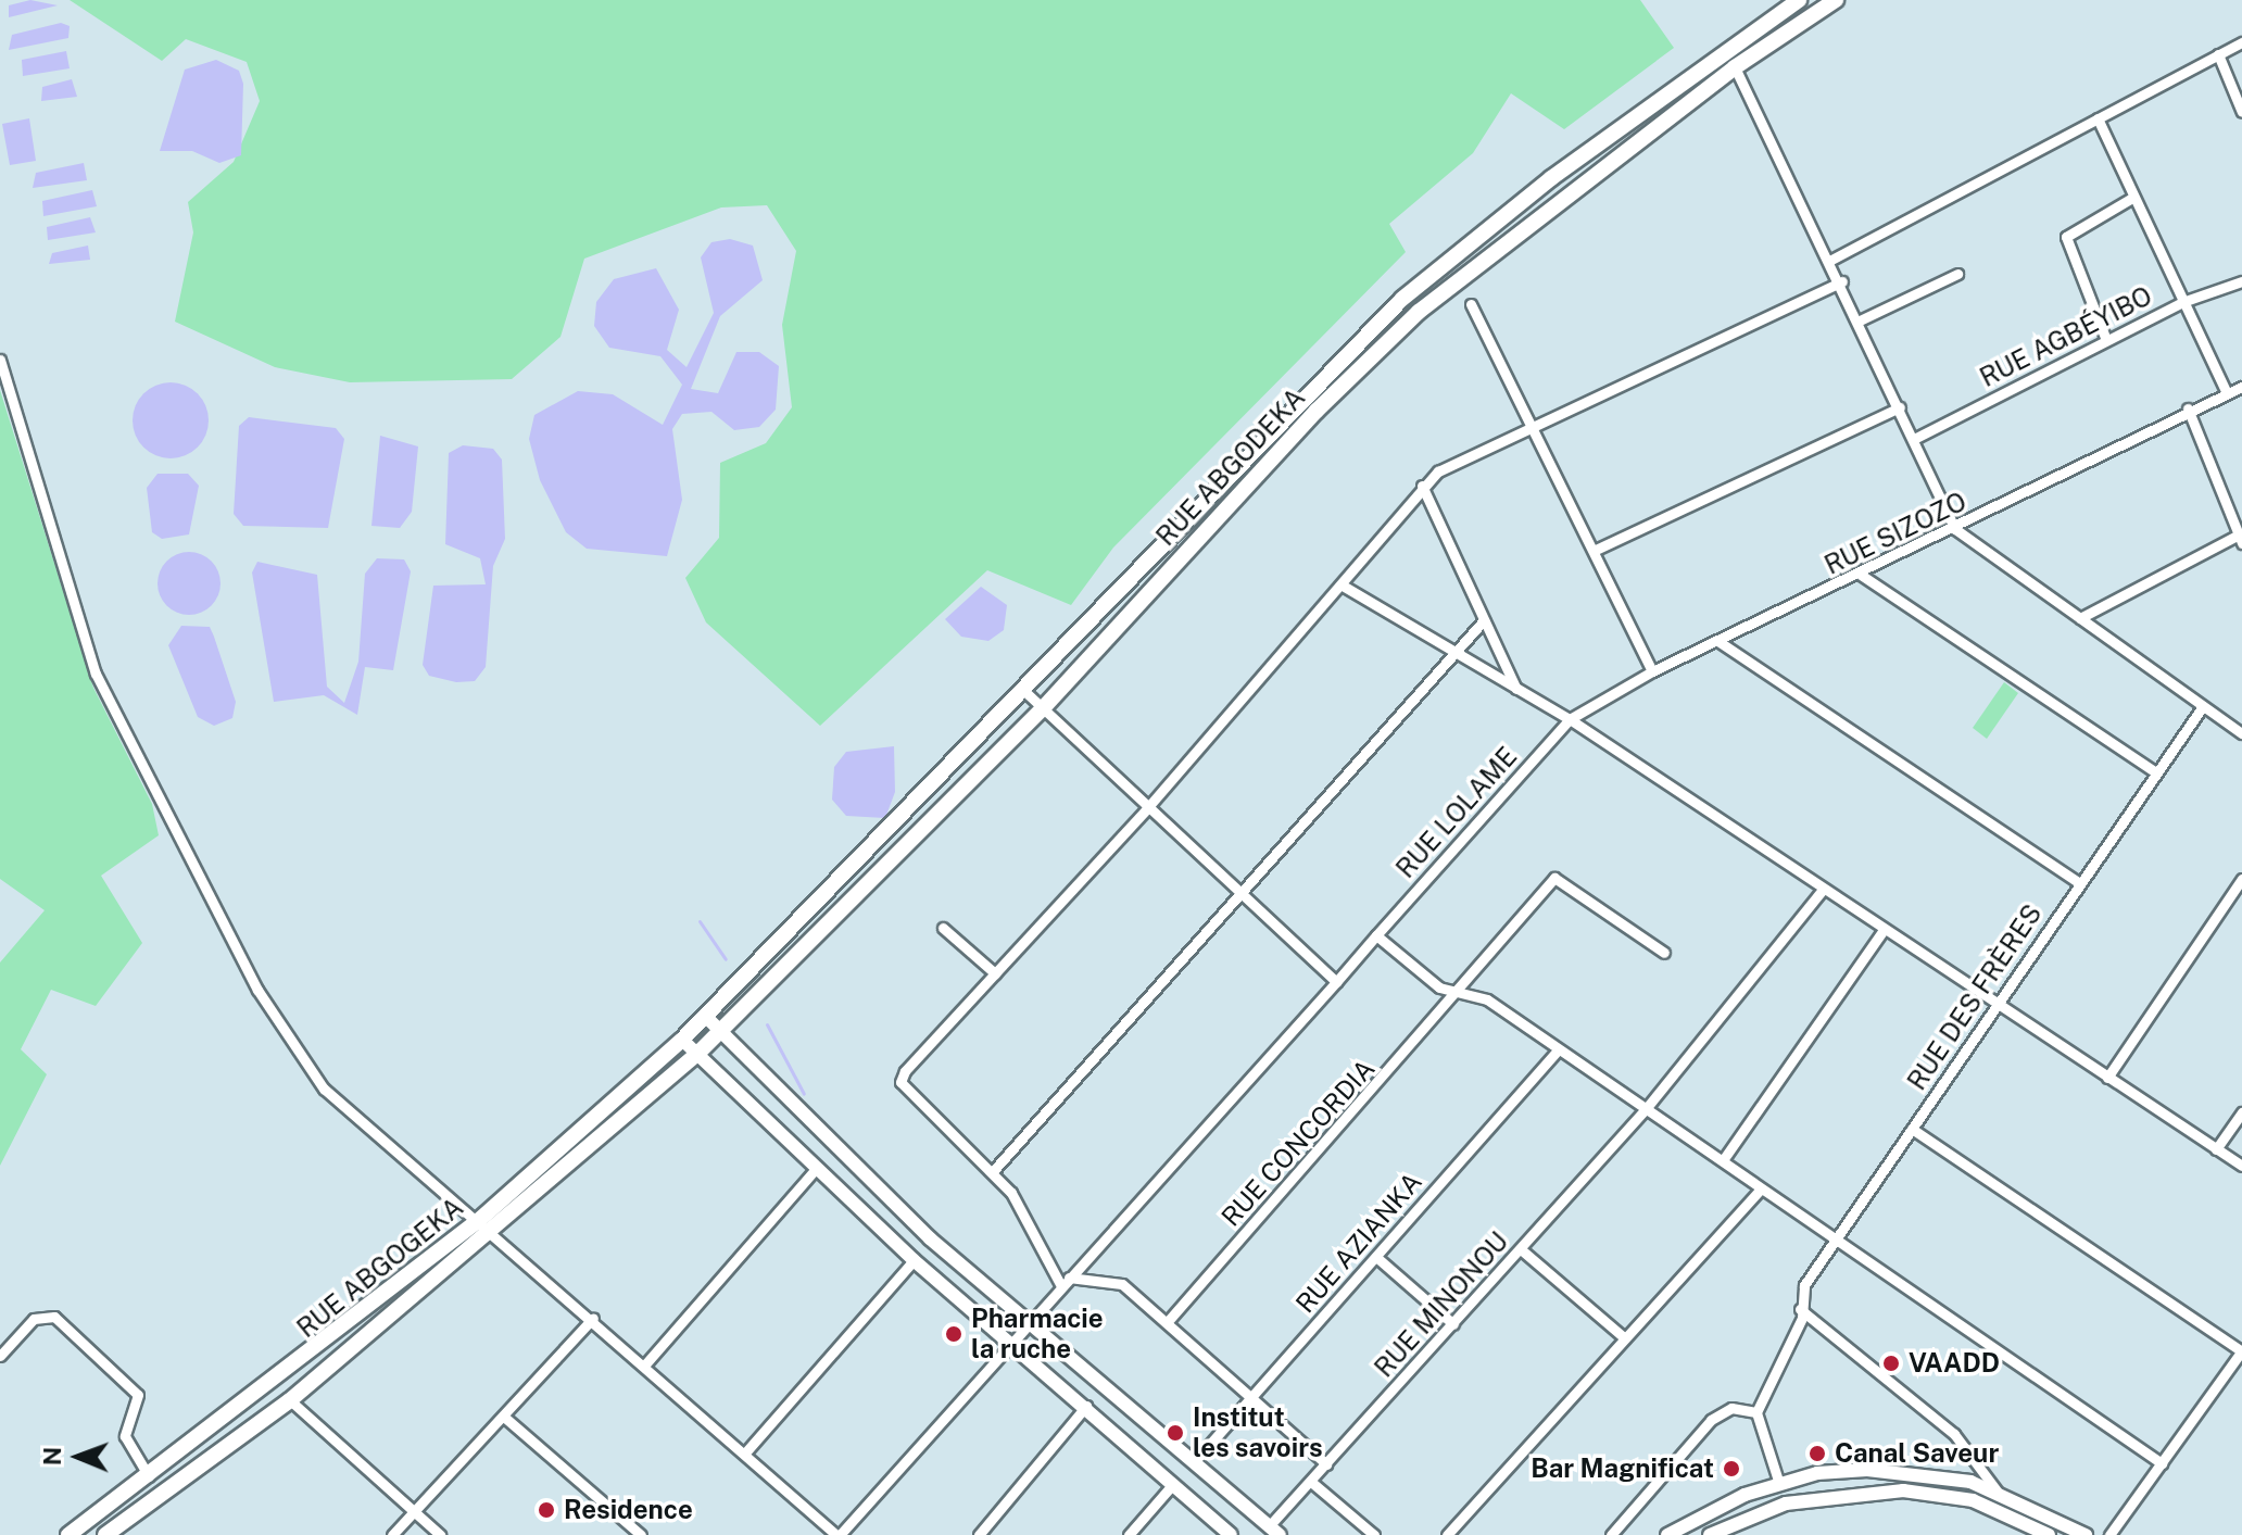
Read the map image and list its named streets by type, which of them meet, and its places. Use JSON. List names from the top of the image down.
{
  "streets": {
    "main road": ["RUE ABGODEKA", "RUE ABGOGEKA"],
    "street": [
      "RUE AGBÉYIBO",
      "RUE SIZOZO",
      "RUE LOLAME",
      "RUE DES FRÈRES",
      "RUE CONCORDIA",
      "RUE AZIANKA",
      "RUE MINONOU"
    ]
  },
  "crossings": [
    ["RUE ABGODEKA", "RUE ABGOGEKA"],
    ["RUE SIZOZO", "RUE LOLAME"]
  ],
  "places": [
    "Pharmacie la ruche",
    "VAADD",
    "Institut les savoirs",
    "Canal Saveur",
    "Bar Magnificat",
    "Residence"
  ],
  "north": "left"
}
